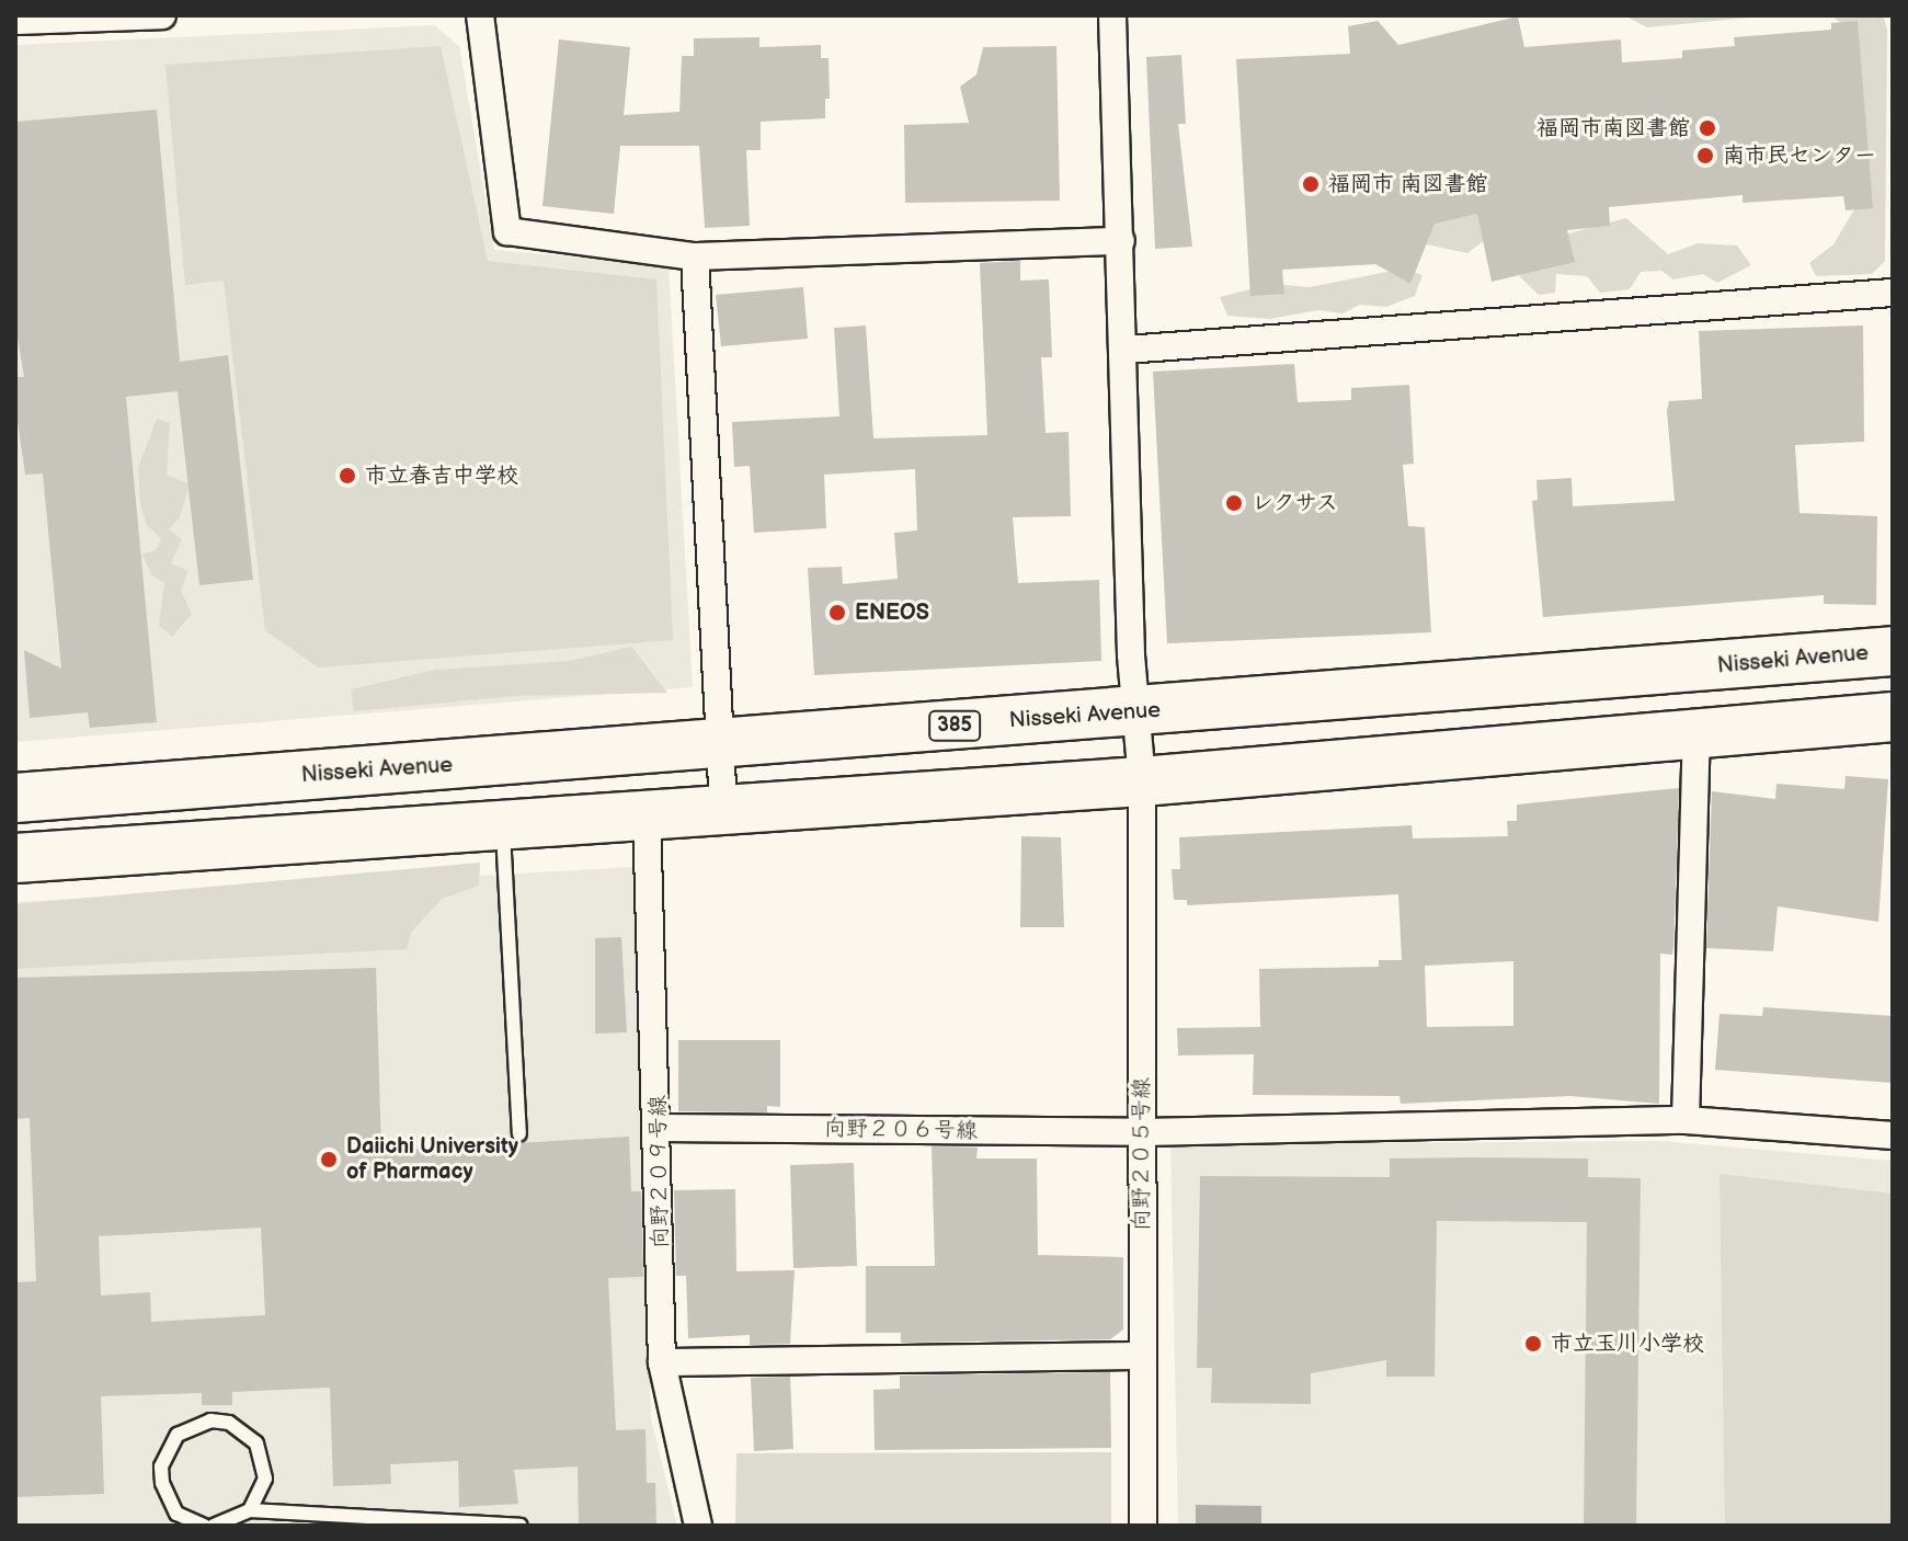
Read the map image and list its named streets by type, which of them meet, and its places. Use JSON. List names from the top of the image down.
{
  "streets": {
    "highway": ["Nisseki Avenue", "385"],
    "street": ["向野２０６号線", "向野２０５号線", "向野２０９号線"]
  },
  "crossings": [
    ["Nisseki Avenue", "向野２０５号線"],
    ["向野２０６号線", "向野２０５号線"],
    ["向野２０６号線", "向野２０９号線"]
  ],
  "places": [
    "福岡市南図書館",
    "南市民センター",
    "福岡市 南図書館",
    "市立春吉中学校",
    "レクサス",
    "ENEOS",
    "Daiichi University of Pharmacy",
    "市立玉川小学校"
  ]
}
